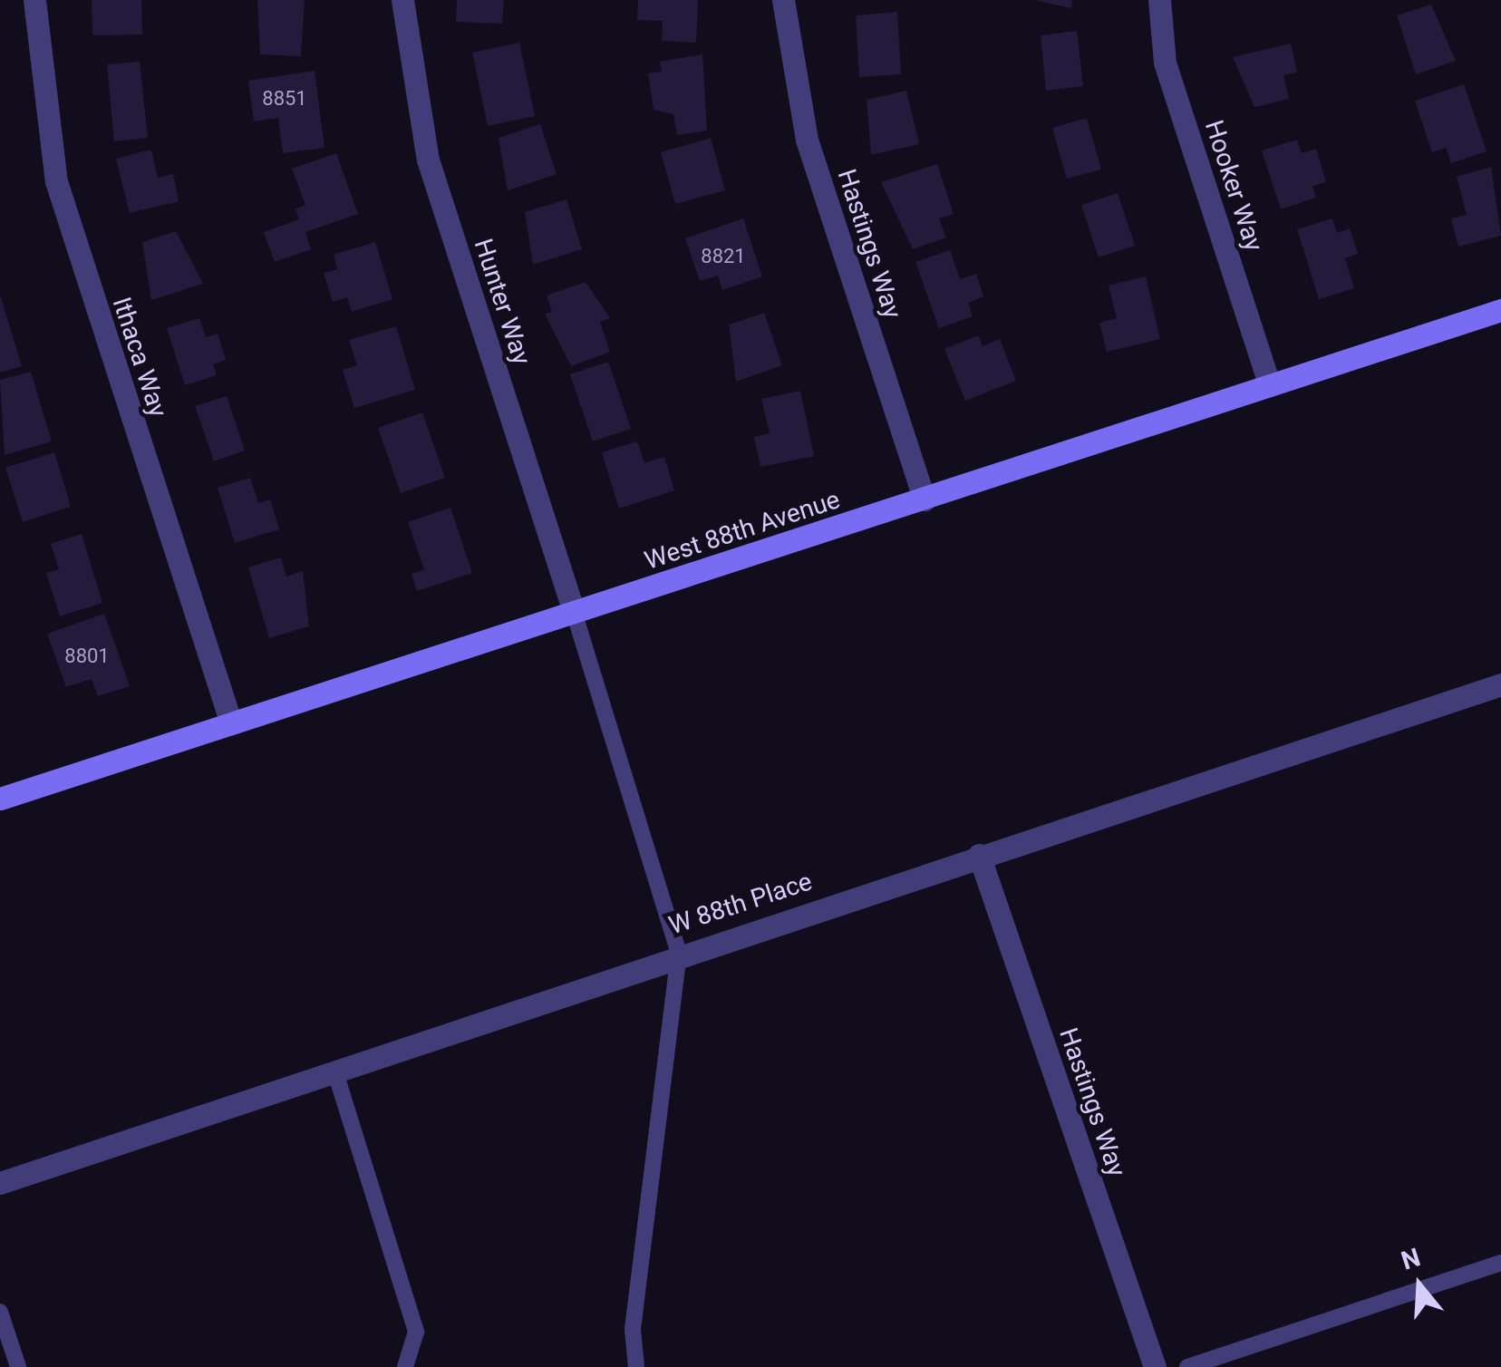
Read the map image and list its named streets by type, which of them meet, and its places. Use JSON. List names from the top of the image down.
{
  "streets": {
    "street": [
      "Hooker Way",
      "Hastings Way",
      "Hunter Way",
      "Ithaca Way",
      "West 88th Avenue",
      "W 88th Place"
    ]
  },
  "crossings": [
    ["Hooker Way", "West 88th Avenue"],
    ["Hastings Way", "West 88th Avenue"],
    ["Hastings Way", "W 88th Place"],
    ["Hunter Way", "West 88th Avenue"],
    ["Ithaca Way", "West 88th Avenue"]
  ],
  "house_numbers": ["8851", "8821", "8801"],
  "north": "top"
}
